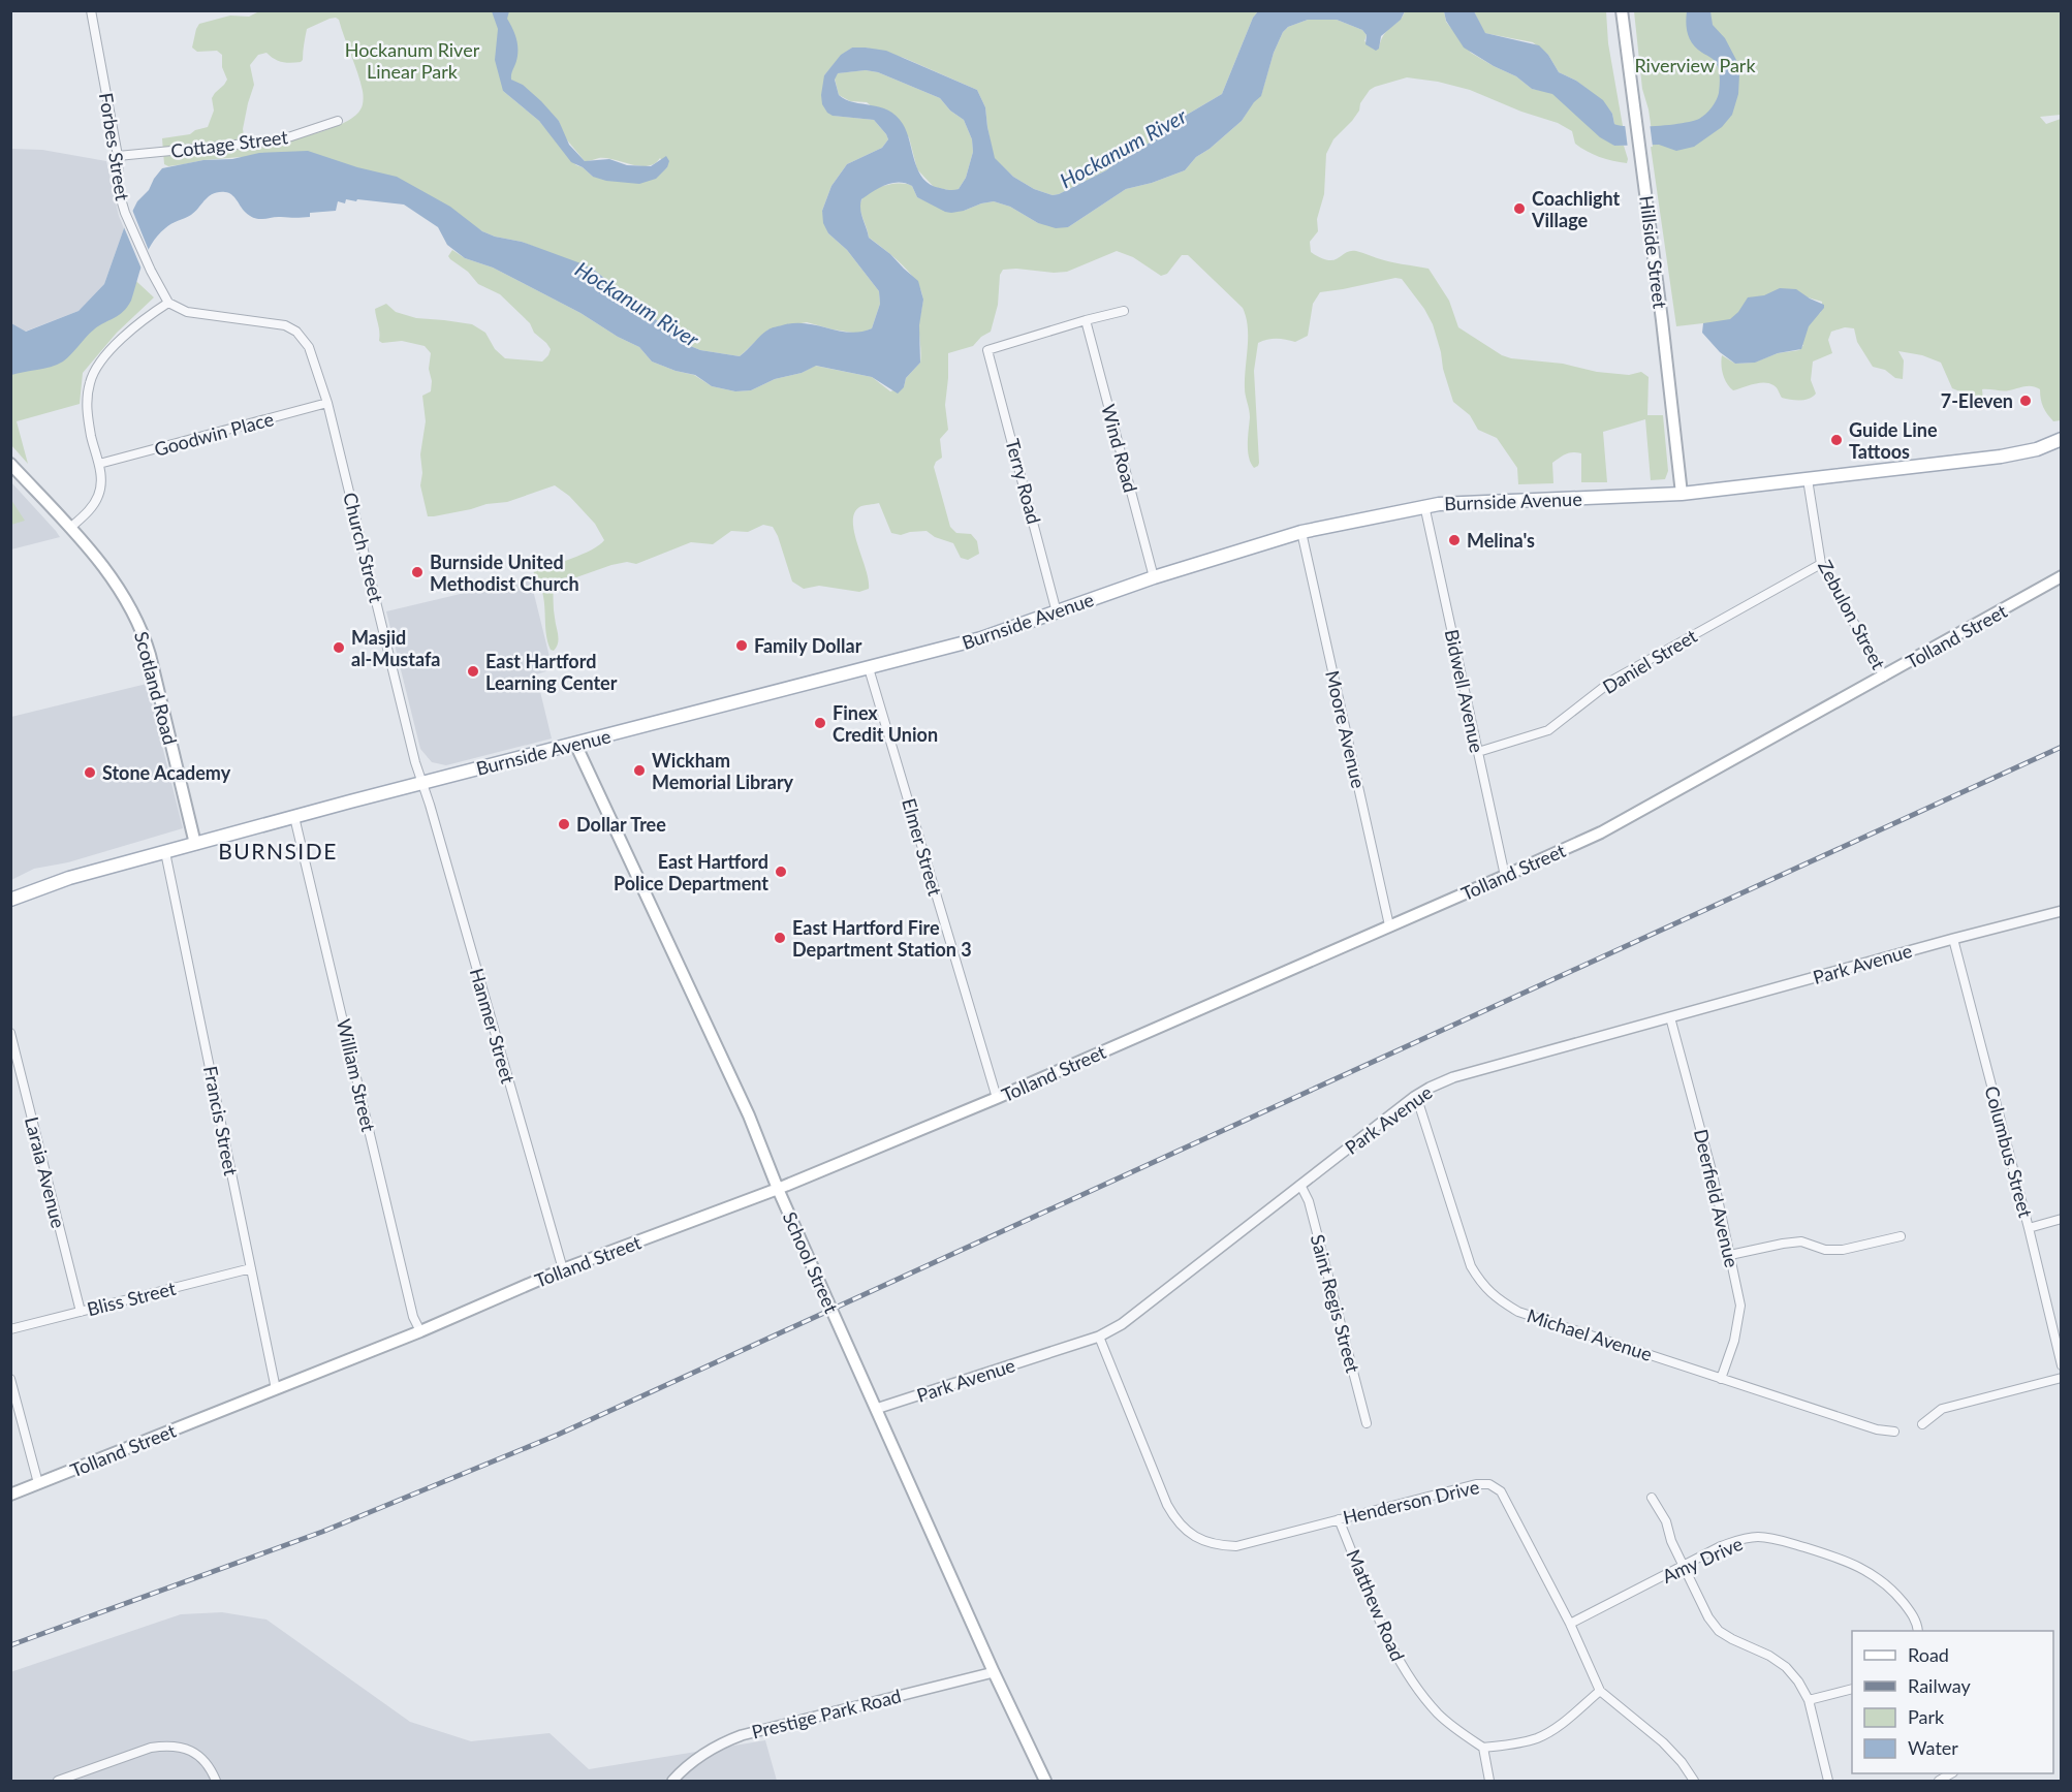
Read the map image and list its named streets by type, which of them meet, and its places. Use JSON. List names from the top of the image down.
{
  "streets": {
    "main road": [
      "Hillside Street",
      "Burnside Avenue",
      "Tolland Street",
      "Scotland Road",
      "School Street"
    ],
    "street": [
      "Cottage Street",
      "Forbes Street",
      "Goodwin Place",
      "Wind Road",
      "Terry Road",
      "Church Street",
      "Zebulon Street",
      "Daniel Street",
      "Bidwell Avenue",
      "Moore Avenue",
      "Elmer Street",
      "Park Avenue",
      "Hanmer Street",
      "William Street",
      "Francis Street",
      "Columbus Street",
      "Laraia Avenue",
      "Deerfield Avenue",
      "Bliss Street",
      "Saint Regis Street",
      "Michael Avenue",
      "Henderson Drive",
      "Amy Drive",
      "Matthew Road",
      "Prestige Park Road"
    ]
  },
  "crossings": [
    ["Cottage Street", "Forbes Street"],
    ["Forbes Street", "Church Street"],
    ["Hillside Street", "Burnside Avenue"],
    ["Goodwin Place", "Church Street"],
    ["Wind Road", "Terry Road"],
    ["Wind Road", "Burnside Avenue"],
    ["Terry Road", "Burnside Avenue"],
    ["Burnside Avenue", "Church Street"],
    ["Burnside Avenue", "Zebulon Street"],
    ["Burnside Avenue", "Scotland Road"],
    ["Burnside Avenue", "Bidwell Avenue"],
    ["Burnside Avenue", "Moore Avenue"],
    ["Burnside Avenue", "Elmer Street"],
    ["Burnside Avenue", "Hanmer Street"],
    ["Burnside Avenue", "William Street"],
    ["Burnside Avenue", "Francis Street"],
    ["Burnside Avenue", "School Street"],
    ["Church Street", "Hanmer Street"],
    ["Zebulon Street", "Tolland Street"],
    ["Zebulon Street", "Daniel Street"],
    ["Tolland Street", "Bidwell Avenue"],
    ["Tolland Street", "Moore Avenue"],
    ["Tolland Street", "Elmer Street"],
    ["Tolland Street", "Hanmer Street"],
    ["Tolland Street", "William Street"],
    ["Tolland Street", "Francis Street"],
    ["Tolland Street", "School Street"],
    ["Daniel Street", "Bidwell Avenue"],
    ["Park Avenue", "Columbus Street"],
    ["Park Avenue", "Deerfield Avenue"],
    ["Park Avenue", "School Street"],
    ["Park Avenue", "Saint Regis Street"],
    ["Park Avenue", "Michael Avenue"],
    ["Park Avenue", "Henderson Drive"],
    ["Francis Street", "Bliss Street"],
    ["Laraia Avenue", "Bliss Street"],
    ["Deerfield Avenue", "Michael Avenue"],
    ["School Street", "Prestige Park Road"],
    ["Henderson Drive", "Amy Drive"],
    ["Henderson Drive", "Matthew Road"]
  ],
  "districts": ["BURNSIDE"],
  "water": ["Hockanum River"],
  "parks": ["Hockanum River Linear Park", "Riverview Park"],
  "places": [
    "Coachlight Village",
    "7-Eleven",
    "Guide Line Tattoos",
    "Melina's",
    "Burnside United Methodist Church",
    "Family Dollar",
    "Masjid al-Mustafa",
    "East Hartford Learning Center",
    "Finex Credit Union",
    "Wickham Memorial Library",
    "Stone Academy",
    "Dollar Tree",
    "East Hartford Police Department",
    "East Hartford Fire Department Station 3"
  ],
  "legend": [
    "Road",
    "Railway",
    "Park",
    "Water"
  ]
}
